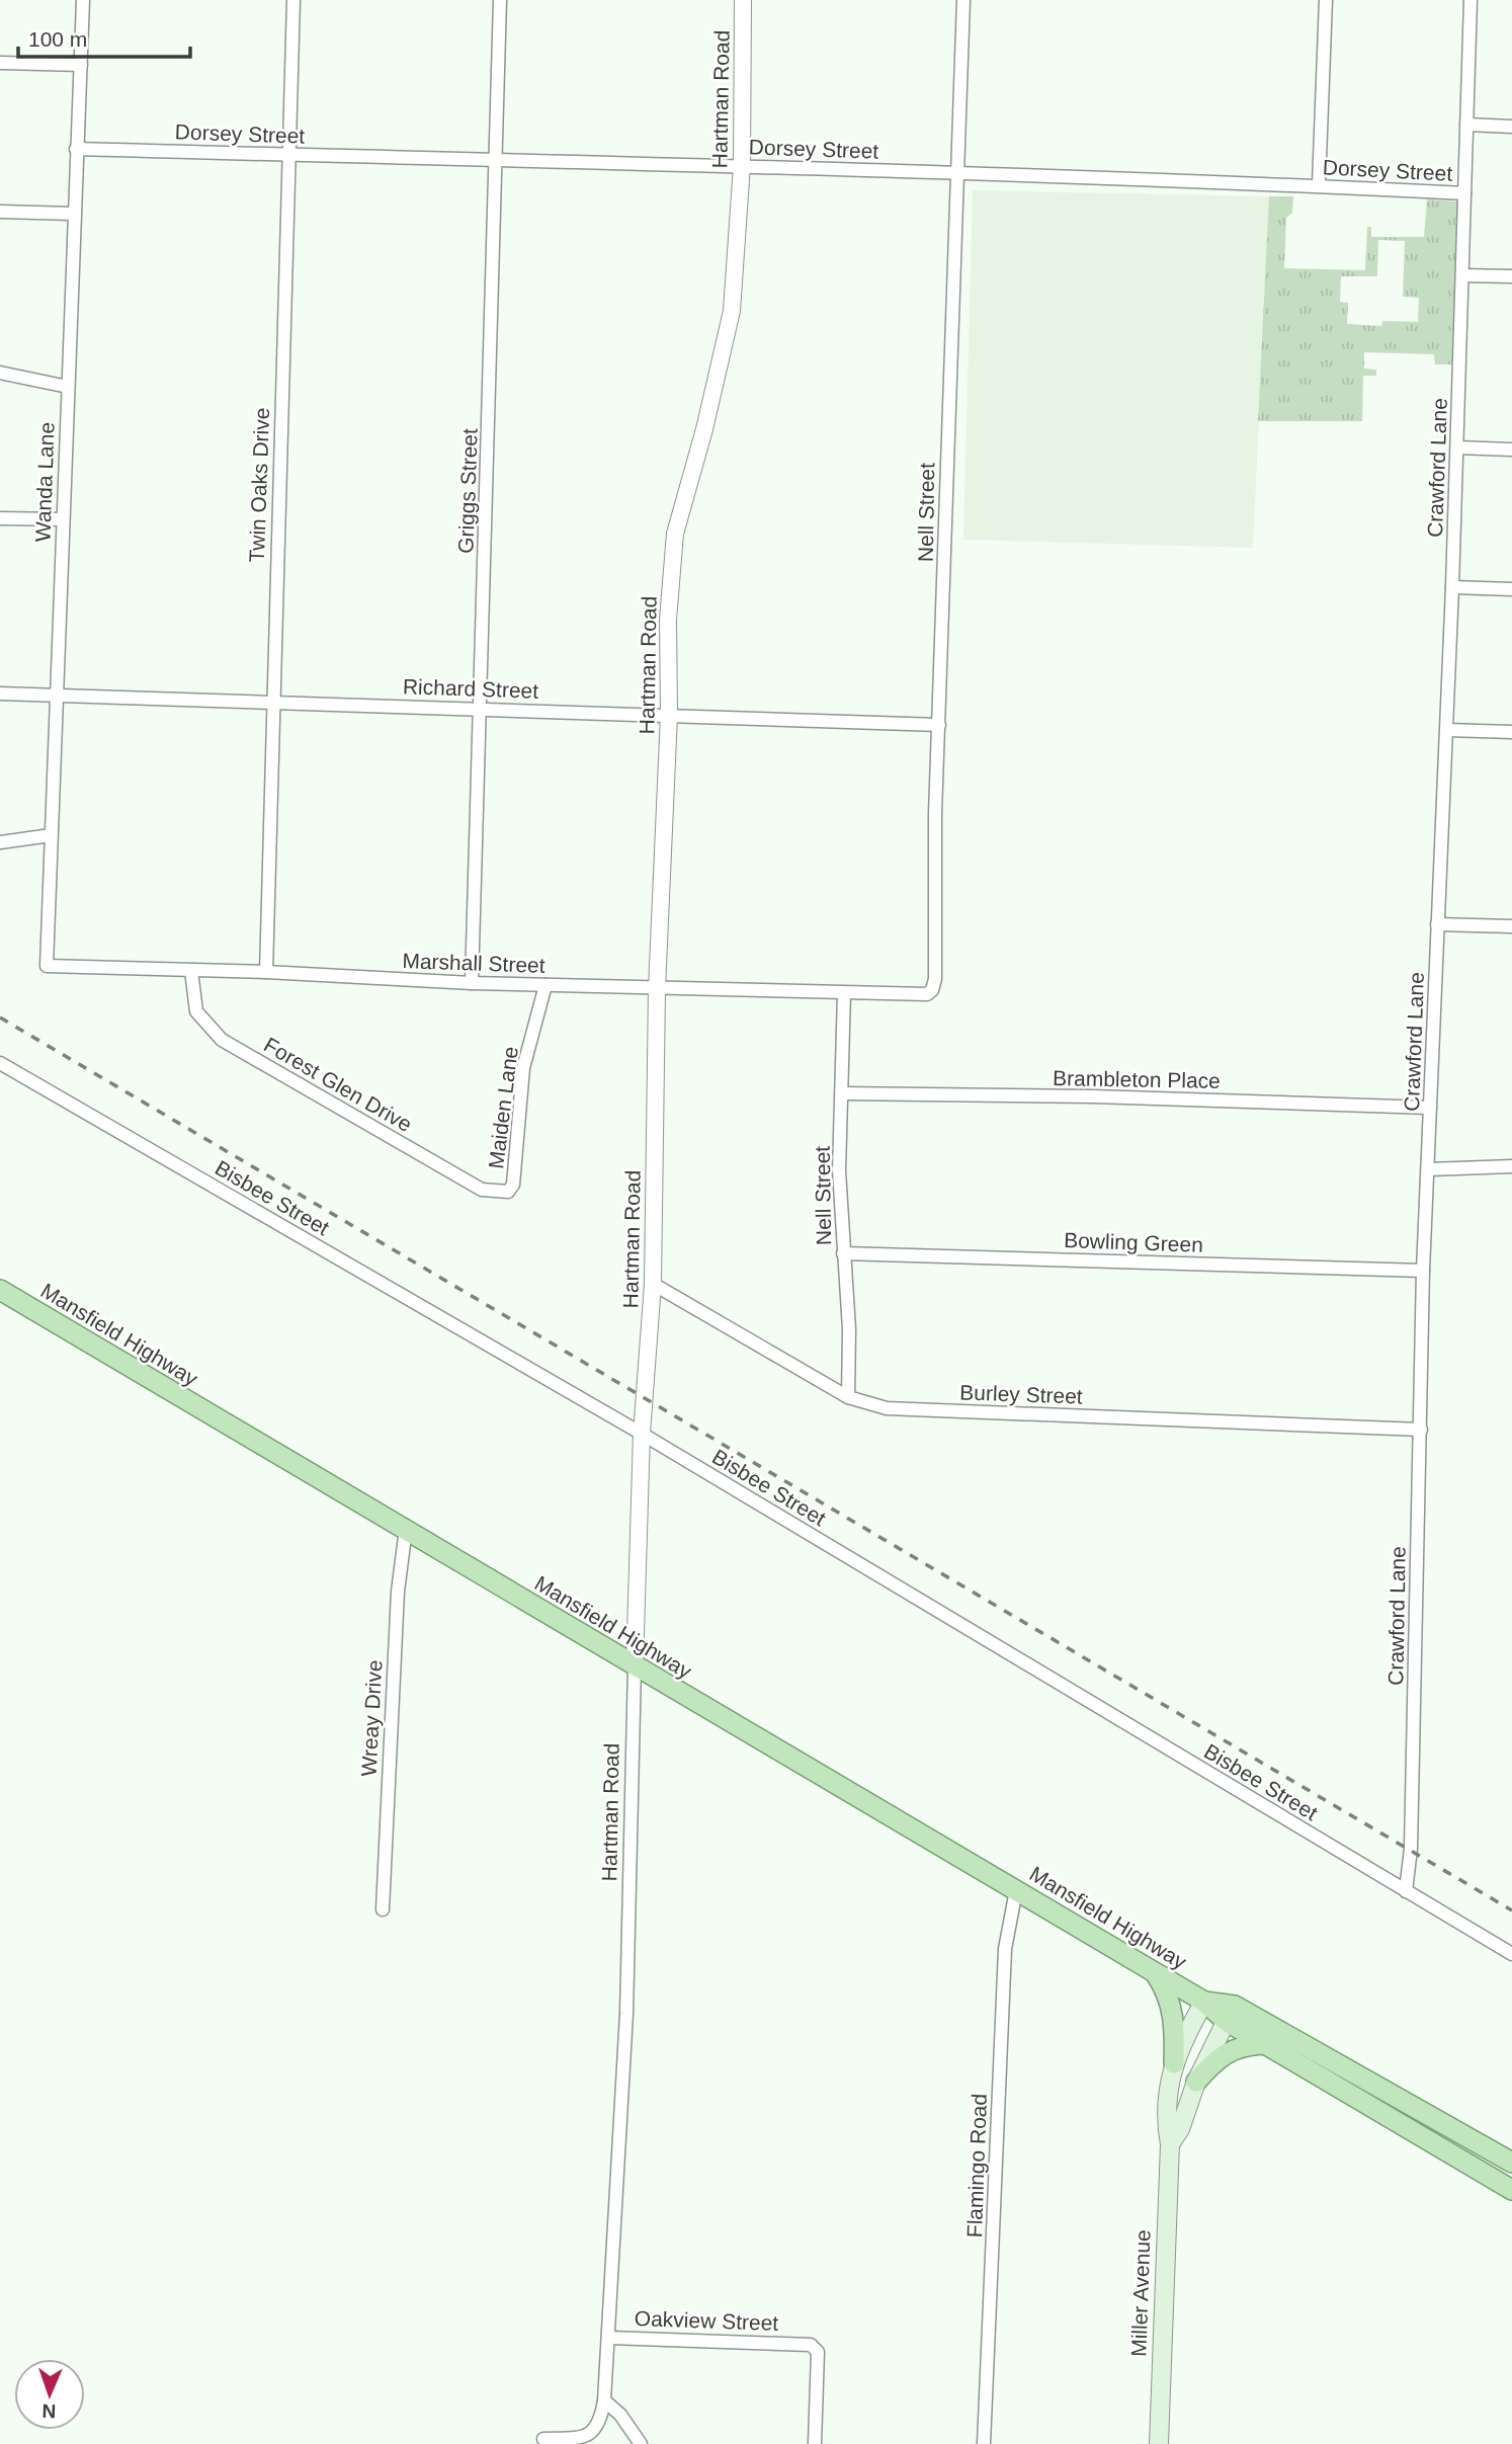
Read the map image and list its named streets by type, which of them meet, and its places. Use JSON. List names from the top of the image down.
{
  "streets": {
    "main road": ["Mansfield Highway", "Miller Avenue"],
    "street": [
      "Hartman Road",
      "Dorsey Street",
      "Crawford Lane",
      "Wanda Lane",
      "Twin Oaks Drive",
      "Griggs Street",
      "Nell Street",
      "Richard Street",
      "Marshall Street",
      "Brambleton Place",
      "Forest Glen Drive",
      "Maiden Lane",
      "Bisbee Street",
      "Bowling Green",
      "Burley Street",
      "Wreay Drive",
      "Flamingo Road",
      "Oakview Street"
    ]
  },
  "crossings": [
    ["Hartman Road", "Dorsey Street"],
    ["Hartman Road", "Richard Street"],
    ["Hartman Road", "Marshall Street"],
    ["Hartman Road", "Bisbee Street"],
    ["Hartman Road", "Mansfield Highway"],
    ["Hartman Road", "Burley Street"],
    ["Hartman Road", "Oakview Street"],
    ["Dorsey Street", "Crawford Lane"],
    ["Dorsey Street", "Wanda Lane"],
    ["Dorsey Street", "Twin Oaks Drive"],
    ["Dorsey Street", "Griggs Street"],
    ["Dorsey Street", "Nell Street"],
    ["Crawford Lane", "Brambleton Place"],
    ["Crawford Lane", "Bisbee Street"],
    ["Crawford Lane", "Bowling Green"],
    ["Crawford Lane", "Burley Street"],
    ["Wanda Lane", "Richard Street"],
    ["Wanda Lane", "Marshall Street"],
    ["Twin Oaks Drive", "Richard Street"],
    ["Twin Oaks Drive", "Marshall Street"],
    ["Griggs Street", "Richard Street"],
    ["Griggs Street", "Marshall Street"],
    ["Nell Street", "Richard Street"],
    ["Nell Street", "Marshall Street"],
    ["Nell Street", "Brambleton Place"],
    ["Nell Street", "Bowling Green"],
    ["Nell Street", "Burley Street"],
    ["Marshall Street", "Forest Glen Drive"],
    ["Marshall Street", "Maiden Lane"],
    ["Forest Glen Drive", "Maiden Lane"],
    ["Mansfield Highway", "Wreay Drive"],
    ["Mansfield Highway", "Flamingo Road"],
    ["Mansfield Highway", "Miller Avenue"]
  ],
  "scale_bar": "100 m",
  "north": "bottom"
}
